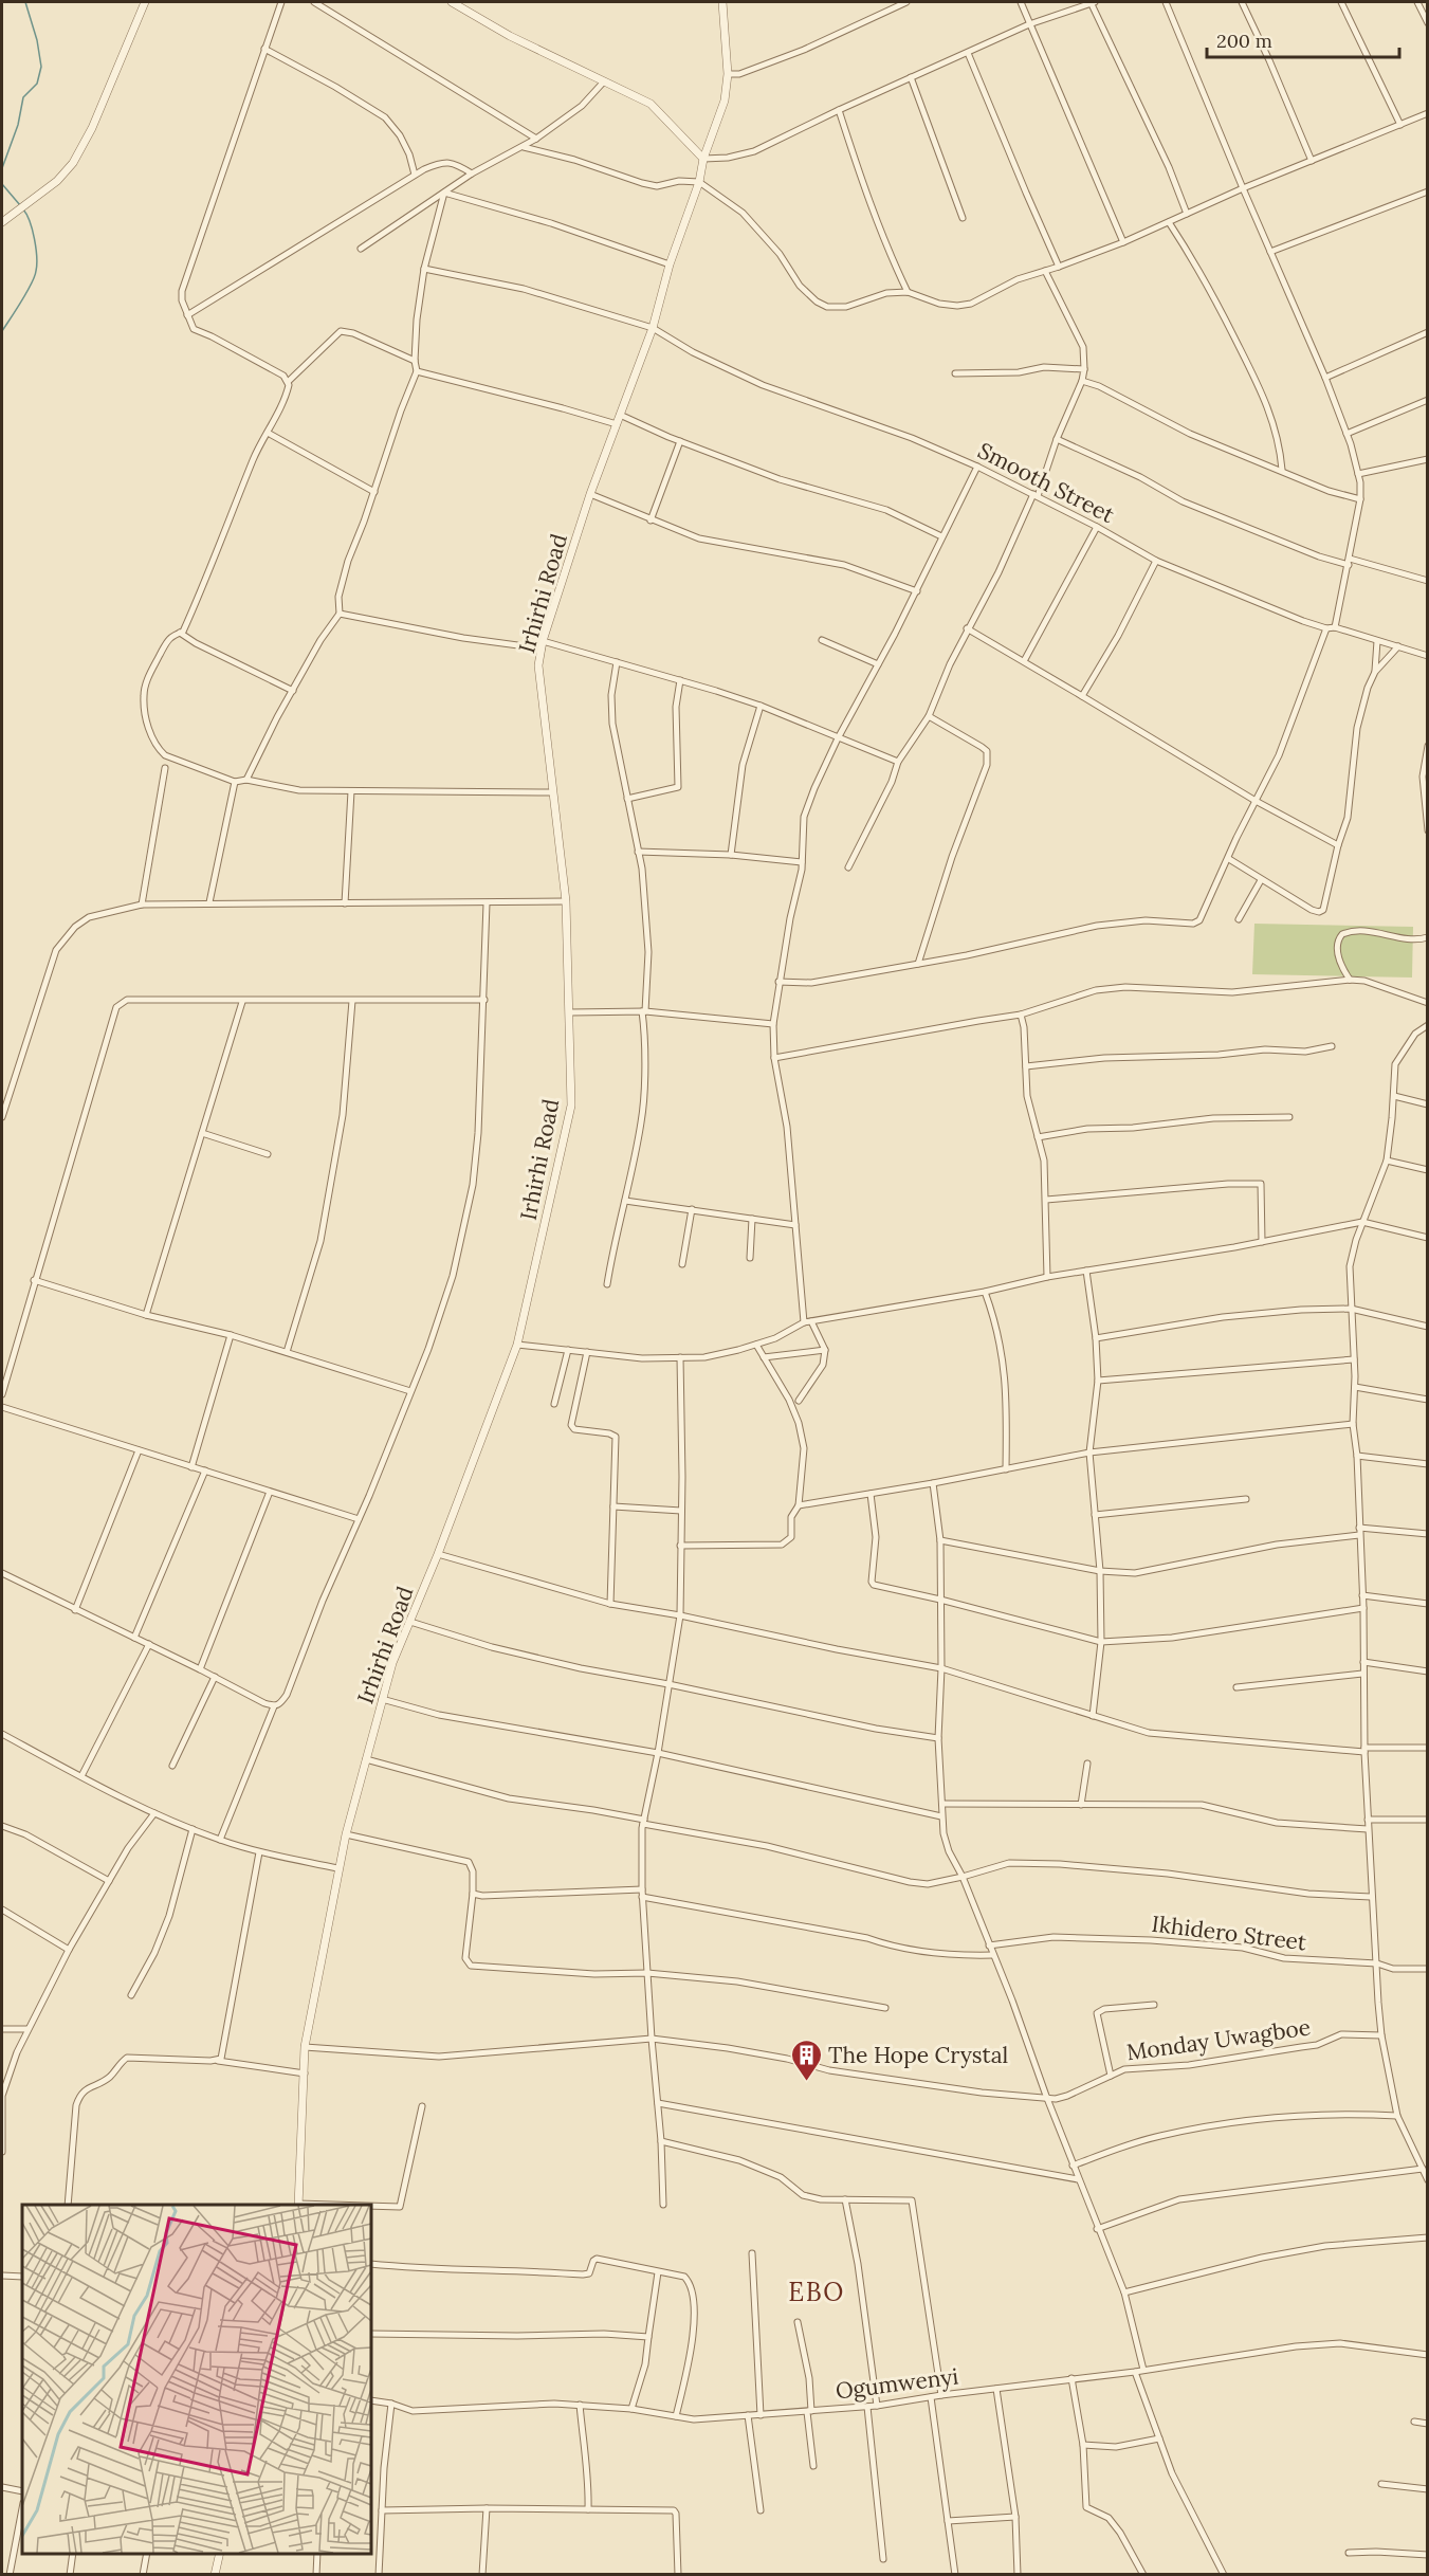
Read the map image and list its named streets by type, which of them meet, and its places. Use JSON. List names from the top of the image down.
{
  "streets": {
    "street": [
      "Smooth Street",
      "Irhirhi Road",
      "Ikhidero Street",
      "Monday Uwagboe",
      "Ogumwenyi"
    ]
  },
  "crossings": [
    ["Smooth Street", "Irhirhi Road"],
    ["Irhirhi Road", "Monday Uwagboe"]
  ],
  "districts": ["EBO"],
  "places": {
    "building": ["The Hope Crystal"]
  },
  "scale_bar": "200 m"
}
